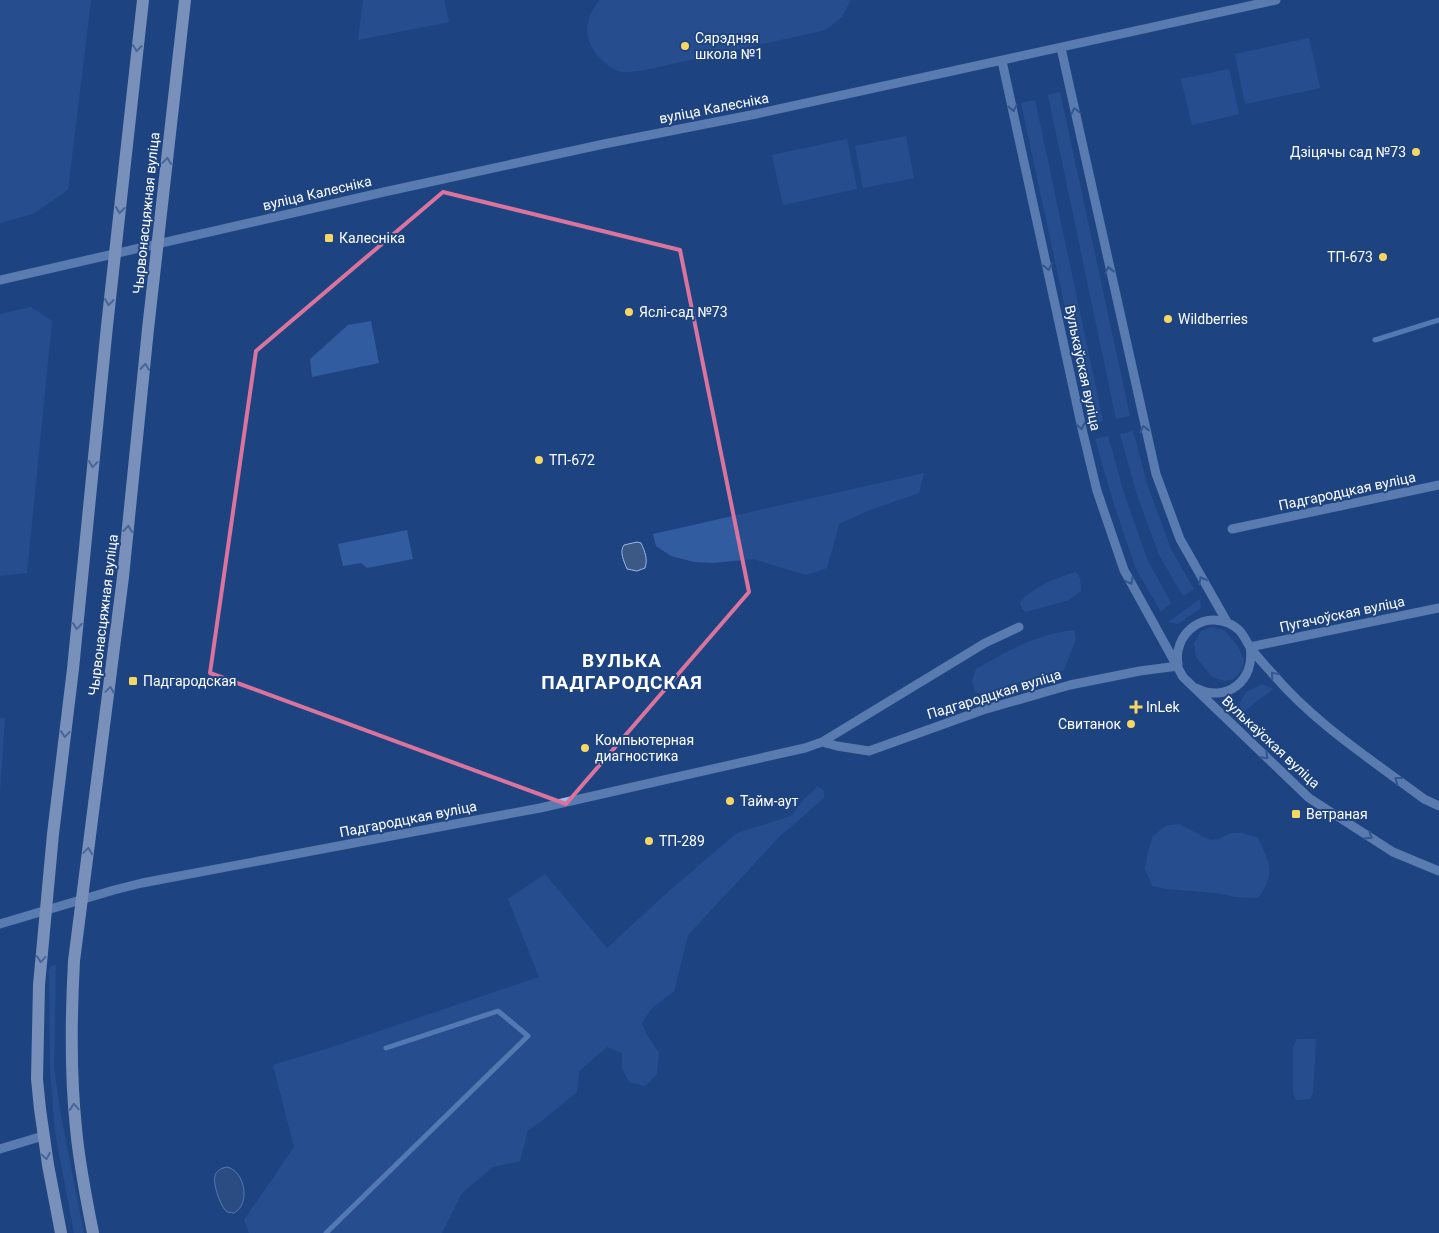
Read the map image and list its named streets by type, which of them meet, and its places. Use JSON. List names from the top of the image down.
{
  "streets": {
    "main road": ["Чырвонасцяжная вуліца"],
    "street": [
      "вуліца Калесніка",
      "Вулькаўская вуліца",
      "Падгародцкая вуліца",
      "Пугачоўская вуліца"
    ]
  },
  "crossings": [
    ["вуліца Калесніка", "Чырвонасцяжная вуліца"],
    ["вуліца Калесніка", "Вулькаўская вуліца"],
    ["Чырвонасцяжная вуліца", "Падгародцкая вуліца"],
    ["Вулькаўская вуліца", "Падгародцкая вуліца"],
    ["Вулькаўская вуліца", "Пугачоўская вуліца"],
    ["Падгародцкая вуліца", "Пугачоўская вуліца"]
  ],
  "districts": ["ВУЛЬКА ПАДГАРОДСКАЯ"],
  "places": {
    "other": [
      "Сярэдняя школа №1",
      "Дзіцячы сад №73",
      "ТП-673",
      "Яслі-сад №73",
      "Wildberries",
      "ТП-672",
      "Свитанок",
      "Компьютерная диагностика",
      "Тайм-аут",
      "ТП-289"
    ],
    "transit": ["Калесніка", "Падгародская", "Ветраная"],
    "health": ["InLek"]
  }
}
